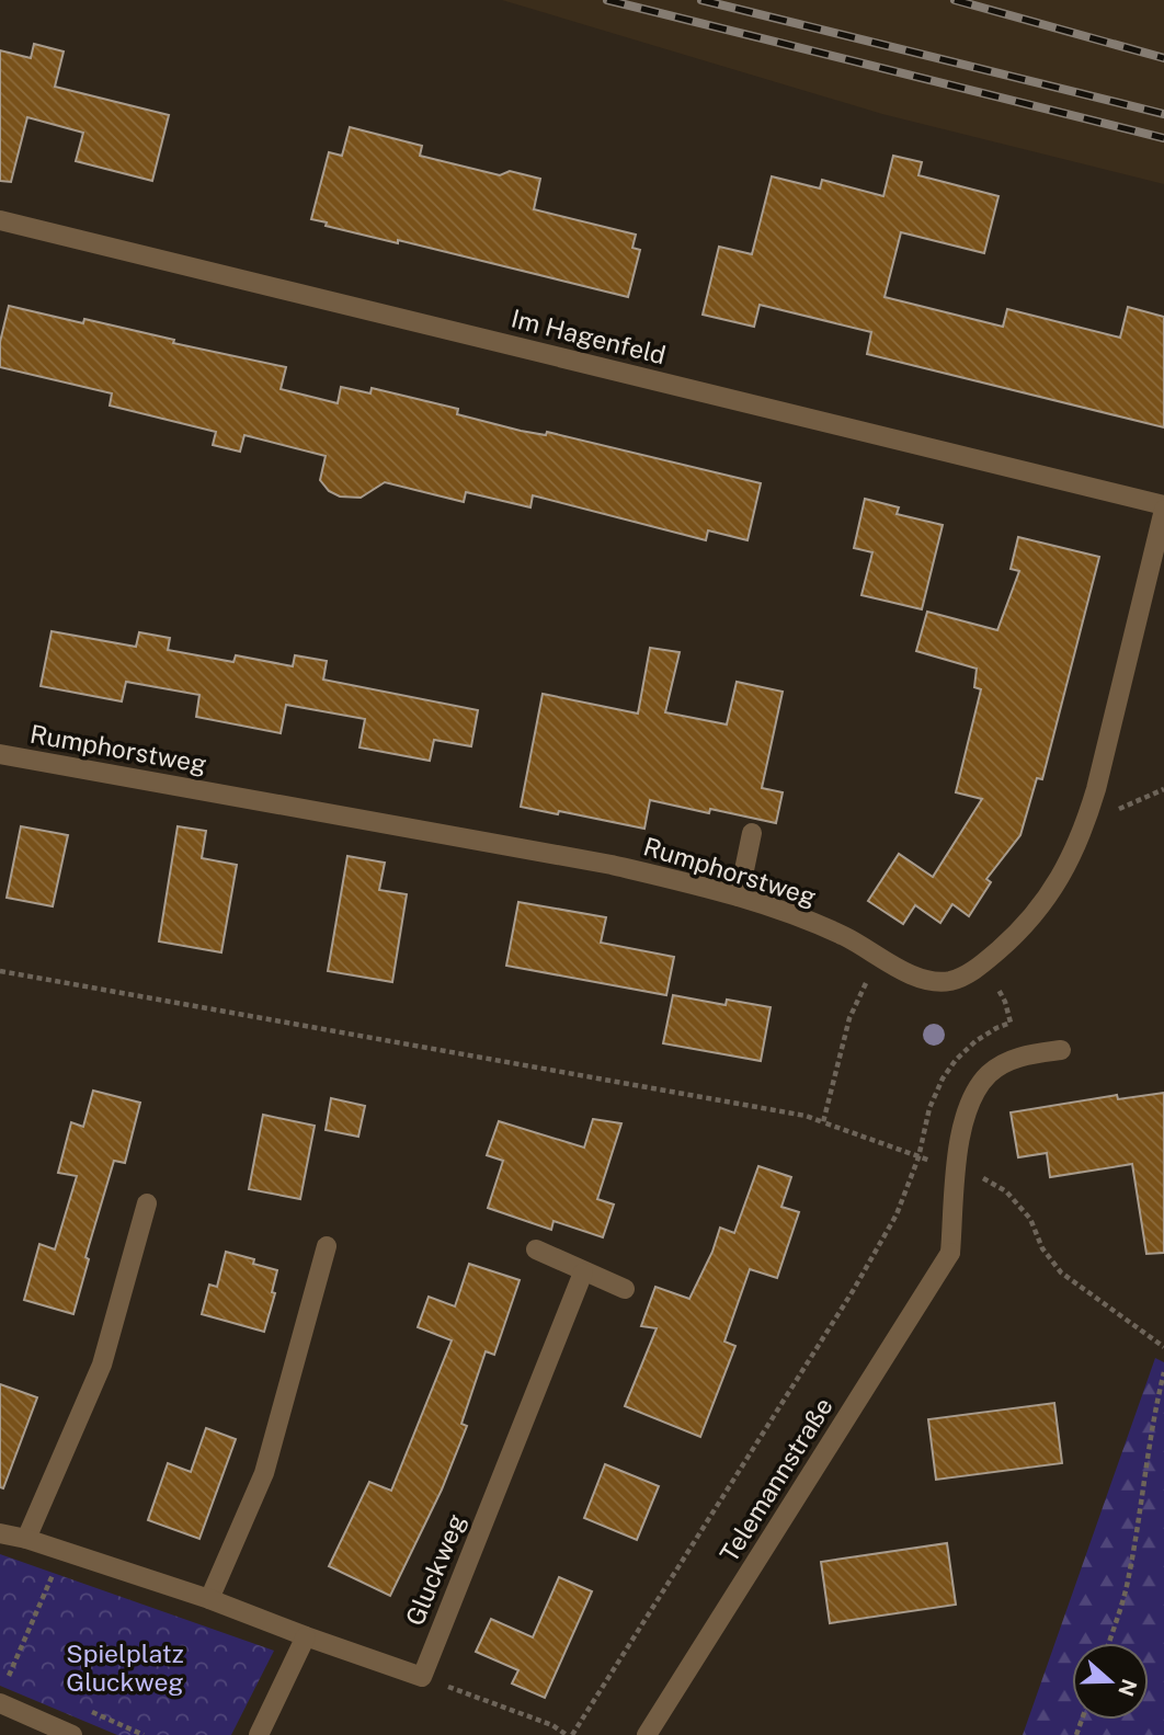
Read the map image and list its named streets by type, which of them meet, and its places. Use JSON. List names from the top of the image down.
{
  "streets": {
    "street": [
      "Im Hagenfeld",
      "Rumphorstweg",
      "Telemannstraße",
      "Gluckweg"
    ]
  },
  "crossings": [
    ["Im Hagenfeld", "Rumphorstweg"]
  ],
  "parks": ["Spielplatz Gluckweg"],
  "north": "right"
}
